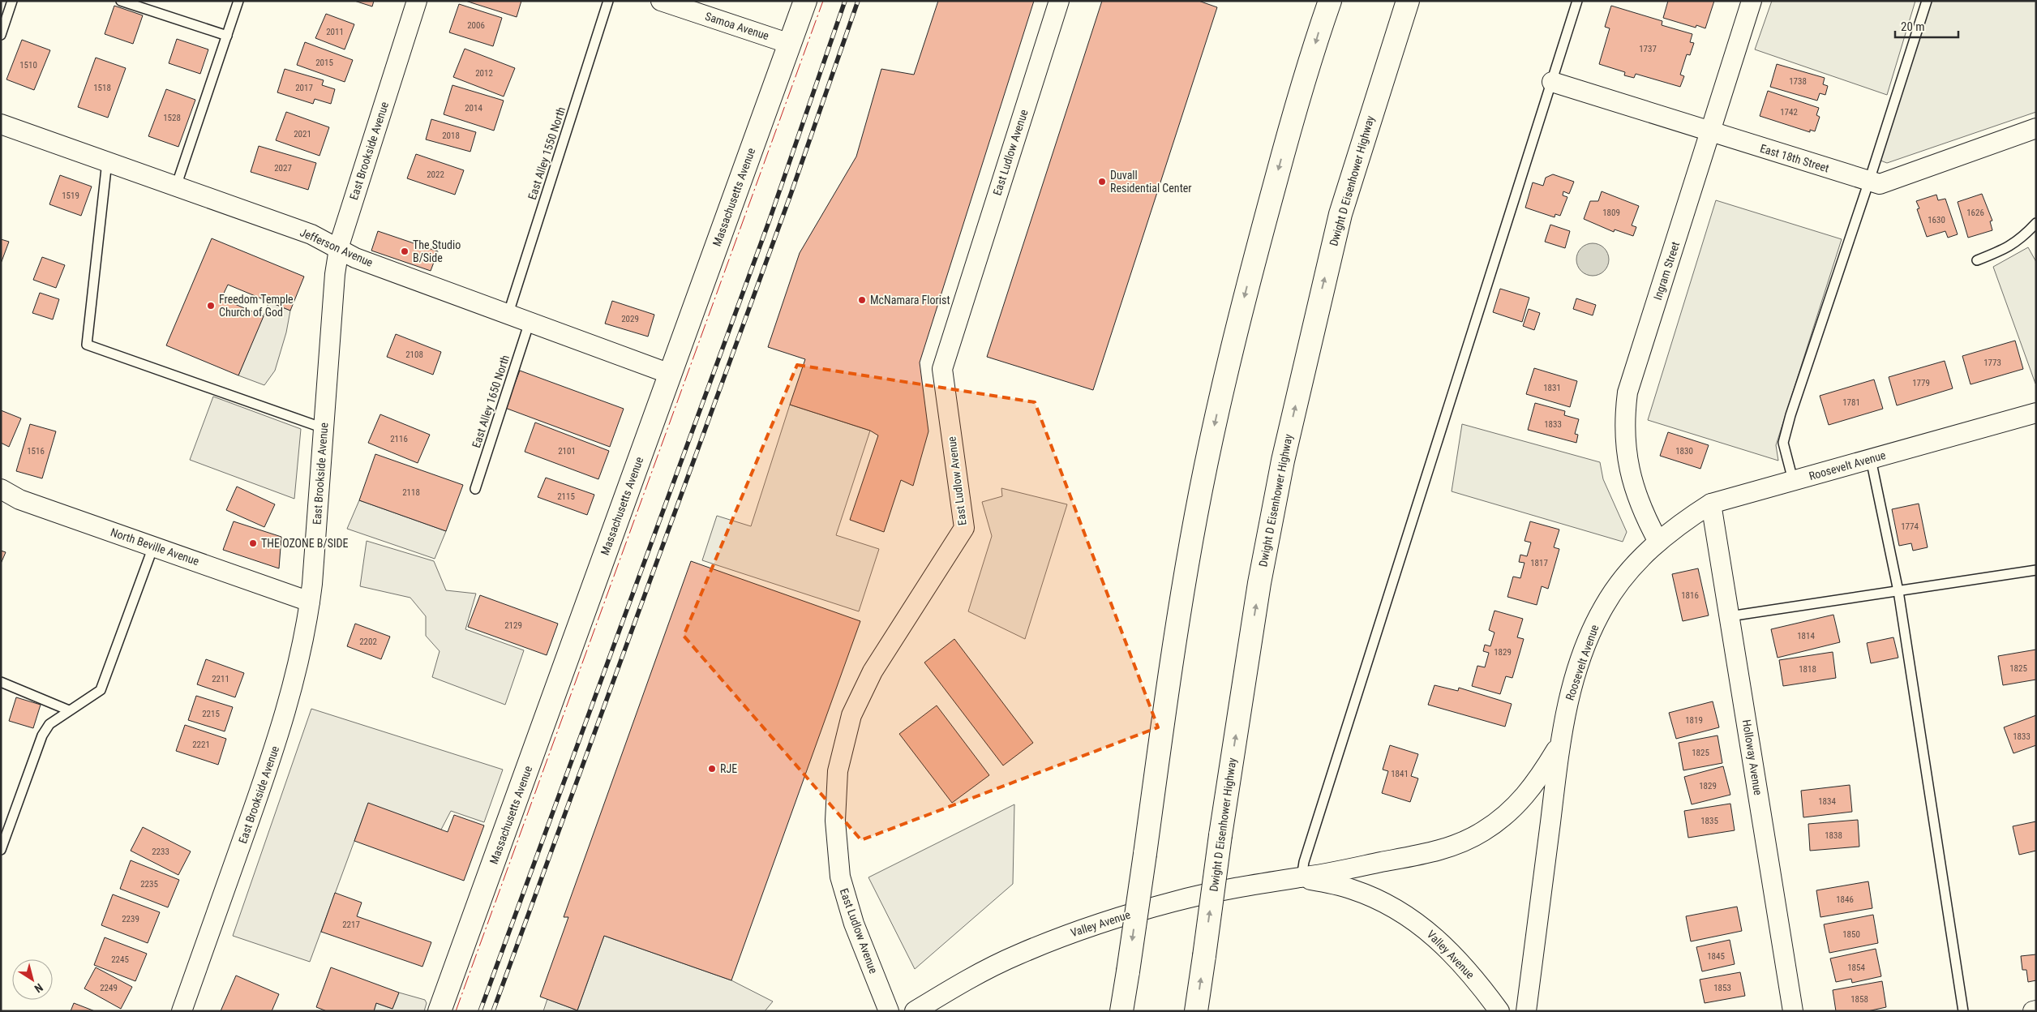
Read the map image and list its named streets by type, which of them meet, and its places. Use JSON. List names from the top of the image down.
{
  "streets": {
    "main road": ["Dwight D Eisenhower Highway", "Massachusetts Avenue"],
    "street": [
      "Samoa Avenue",
      "East Brookside Avenue",
      "East Ludlow Avenue",
      "East 18th Street",
      "Jefferson Avenue",
      "Ingram Street",
      "Roosevelt Avenue",
      "North Beville Avenue",
      "Holloway Avenue",
      "Valley Avenue"
    ],
    "lane": ["East Alley 1550 North", "East Alley 1650 North"]
  },
  "crossings": [
    ["Samoa Avenue", "Massachusetts Avenue"],
    ["East Brookside Avenue", "Jefferson Avenue"],
    ["East Brookside Avenue", "North Beville Avenue"],
    ["East Alley 1550 North", "Jefferson Avenue"],
    ["East 18th Street", "Ingram Street"],
    ["Massachusetts Avenue", "Jefferson Avenue"],
    ["Jefferson Avenue", "East Alley 1650 North"],
    ["Ingram Street", "Roosevelt Avenue"],
    ["Roosevelt Avenue", "Holloway Avenue"],
    ["Roosevelt Avenue", "Valley Avenue"]
  ],
  "places": [
    "Duvall Residential Center",
    "The Studio B/Side",
    "McNamara Florist",
    "Freedom Temple Church of God",
    "THE OZONE B/SIDE",
    "RJE"
  ],
  "house_numbers": [
    "2006",
    "2011",
    "1737",
    "2015",
    "1510",
    "2012",
    "1738",
    "1518",
    "2017",
    "2014",
    "1742",
    "1528",
    "2021",
    "2018",
    "2027",
    "2022",
    "1519",
    "1809",
    "1626",
    "1630",
    "2029",
    "2108",
    "1773",
    "1779",
    "1831",
    "1781",
    "1833",
    "2116",
    "1516",
    "2101",
    "1830",
    "2118",
    "2115",
    "1774",
    "1817",
    "1816",
    "2129",
    "1814",
    "2202",
    "1829",
    "1825",
    "1818",
    "2211",
    "2215",
    "1819",
    "1833",
    "2221",
    "1825",
    "1841",
    "1829",
    "1834",
    "1835",
    "1838",
    "2233",
    "2235",
    "1846",
    "2239",
    "2217",
    "1850",
    "1845",
    "2245",
    "1854",
    "2249",
    "1853",
    "1858"
  ],
  "scale_bar": "20 m",
  "north": "bottom right"
}
